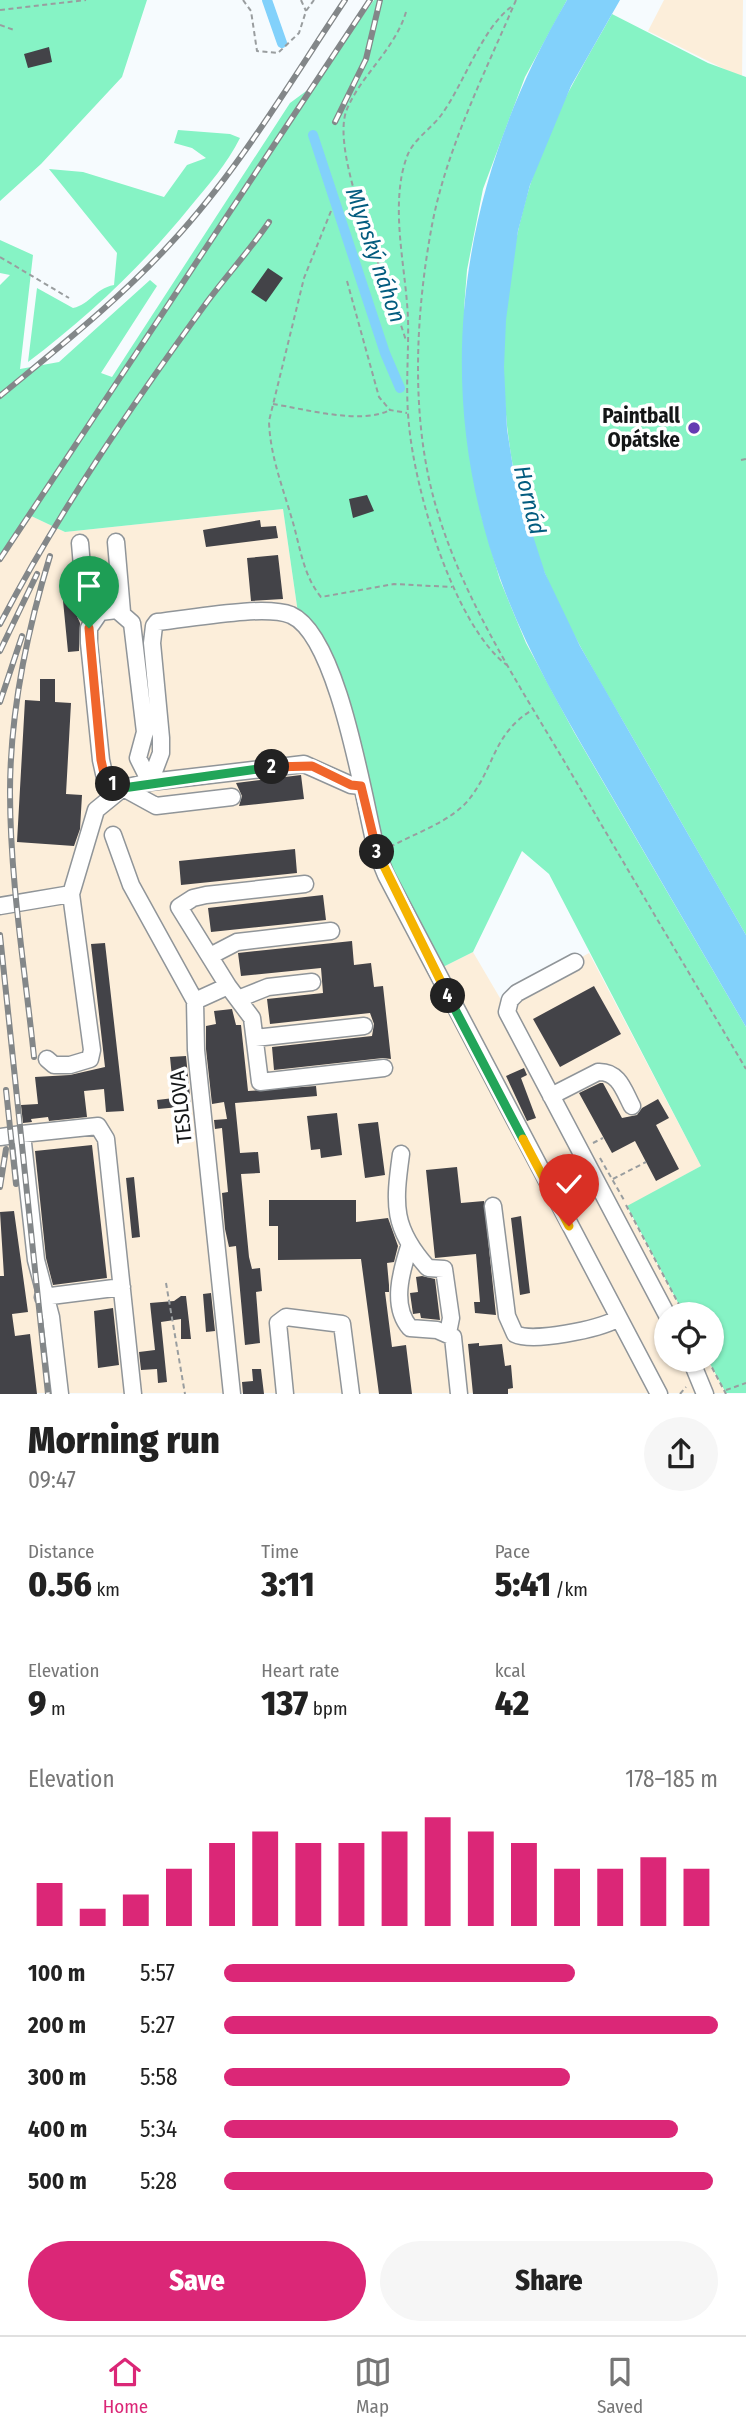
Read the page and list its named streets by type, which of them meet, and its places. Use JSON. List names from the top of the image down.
{
  "streets": {
    "lane": ["TESLOVA"]
  },
  "water": ["Mlynský náhon", "Hornád"],
  "places": ["Paintball Opátske"],
  "page": {
    "pins": [
      "2",
      "1",
      "3",
      "4"
    ],
    "heading": ["Morning run", "09:47"],
    "stats": [
      ["Distance", "0.56 km"],
      ["Time", "3:11"],
      ["Pace", "5:41 /km"],
      ["Elevation", "9 m"],
      ["Heart rate", "137 bpm"],
      ["kcal", "42"]
    ],
    "chart": ["Elevation", "178–185 m"],
    "list": [
      {
        "name": "100 m",
        "note": "5:57"
      },
      {
        "name": "200 m",
        "note": "5:27"
      },
      {
        "name": "300 m",
        "note": "5:58"
      },
      {
        "name": "400 m",
        "note": "5:34"
      },
      {
        "name": "500 m",
        "note": "5:28"
      }
    ],
    "buttons": ["Save", "Share"],
    "tabs": ["Home", "Map", "Saved"]
  }
}
